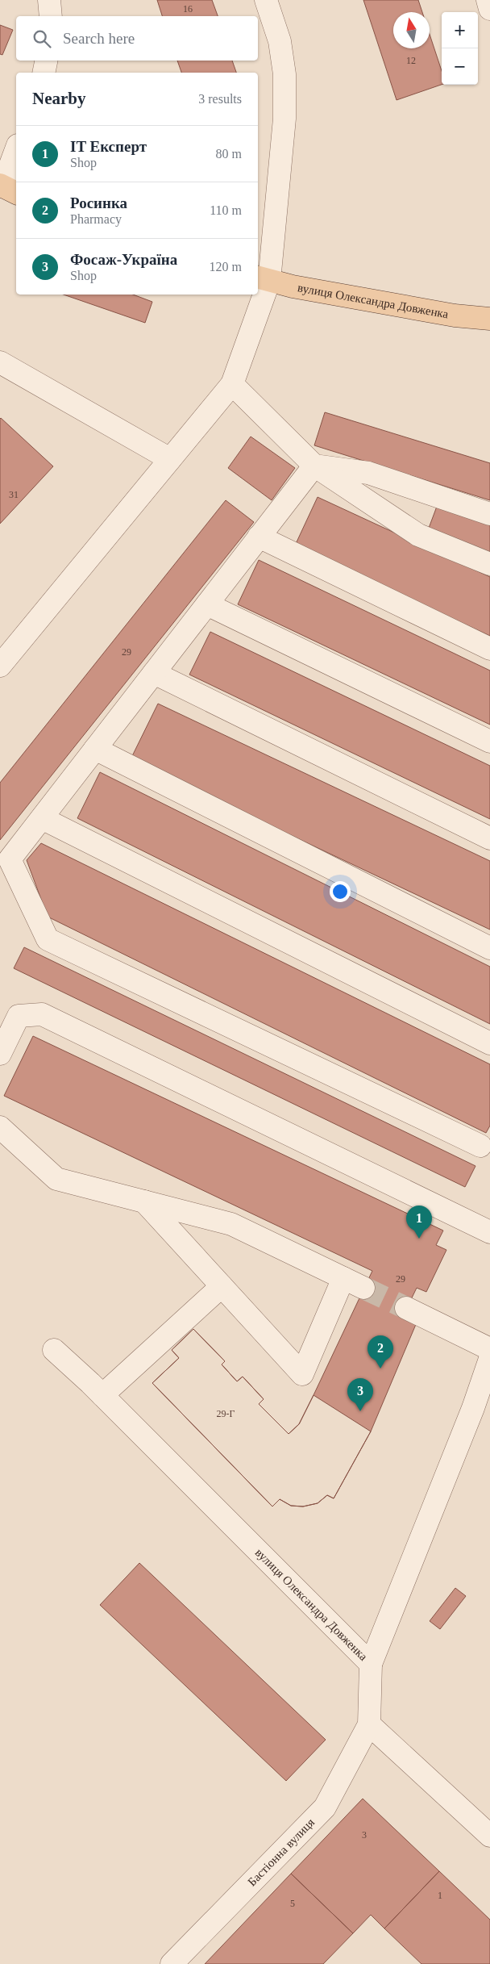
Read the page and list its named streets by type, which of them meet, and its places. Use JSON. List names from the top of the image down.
{
  "streets": {
    "main road": ["вулиця Олександра Довженка"],
    "street": ["Бастіонна вулиця"]
  },
  "crossings": [
    ["вулиця Олександра Довженка", "Бастіонна вулиця"]
  ],
  "house_numbers": [
    "16",
    "12",
    "31",
    "29",
    "29",
    "29-Г",
    "3",
    "1",
    "5"
  ],
  "north": "top",
  "page": {
    "map_buttons": ["+", "−"],
    "search": "Search here",
    "heading": ["Nearby", "3 results"],
    "list": [
      {
        "mark": "1",
        "name": "IT Експерт",
        "note": "Shop",
        "value": "80 m"
      },
      {
        "mark": "2",
        "name": "Росинка",
        "note": "Pharmacy",
        "value": "110 m"
      },
      {
        "mark": "3",
        "name": "Фосаж-Україна",
        "note": "Shop",
        "value": "120 m"
      }
    ],
    "pins": ["1", "2", "3"]
  }
}
